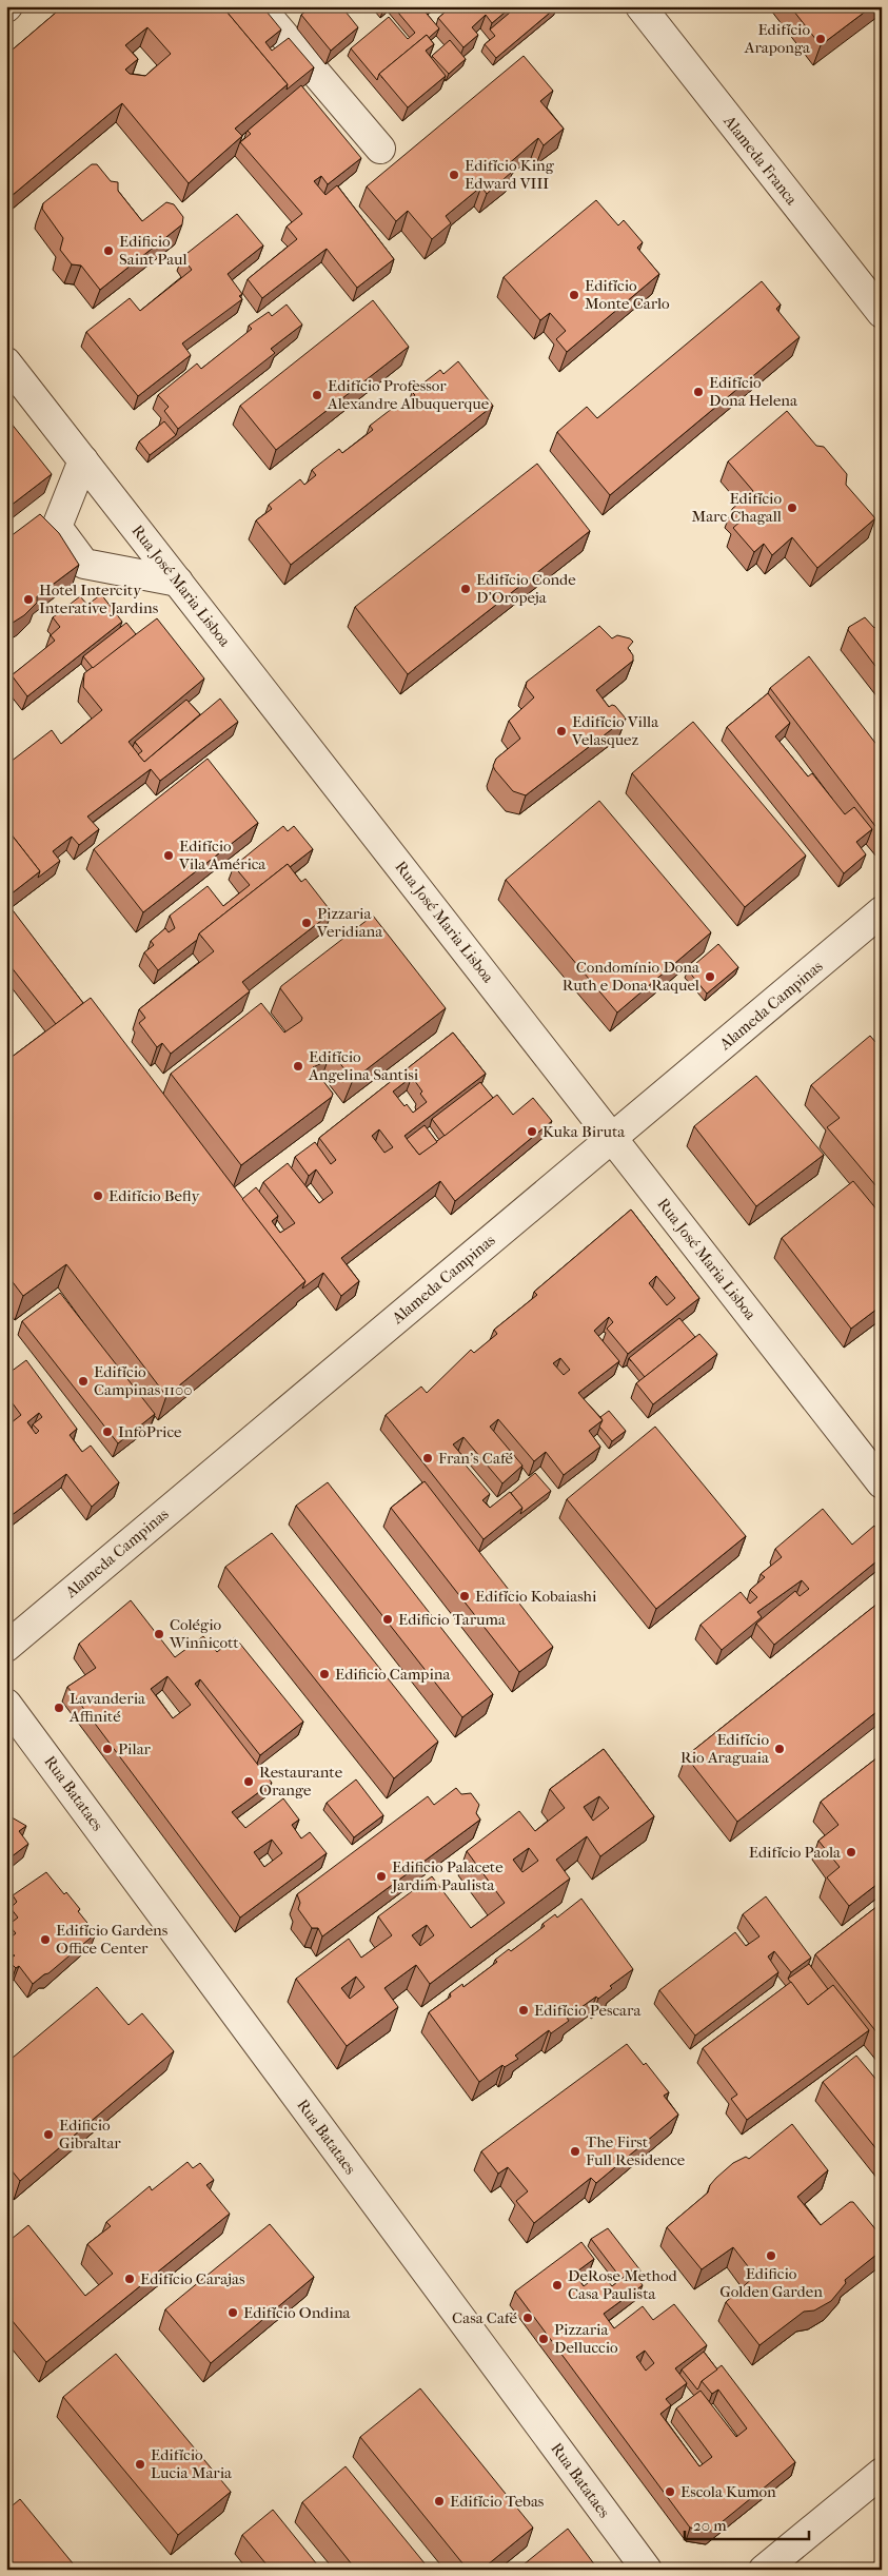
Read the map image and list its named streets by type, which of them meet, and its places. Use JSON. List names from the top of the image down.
{
  "streets": {
    "street": [
      "Alameda Franca",
      "Rua José Maria Lisboa",
      "Alameda Campinas",
      "Rua Batataes"
    ]
  },
  "crossings": [
    ["Rua José Maria Lisboa", "Alameda Campinas"]
  ],
  "places": [
    "Edifício Araponga",
    "Edifício King Edward VIII",
    "Edificio Saint Paul",
    "Edifício Monte Carlo",
    "Edifício Dona Helena",
    "Edifício Professor Alexandre Albuquerque",
    "Edifício Marc Chagall",
    "Edifício Conde D'Oropeja",
    "Hotel Intercity Interative Jardins",
    "Edifício Villa Velasquez",
    "Edifício Vila América",
    "Pizzaria Veridiana",
    "Condomínio Dona Ruth e Dona Raquel",
    "Edifício Angelina Santisi",
    "Kuka Biruta",
    "Edifício Befly",
    "Edifício Campinas 1100",
    "InfoPrice",
    "Fran's Café",
    "Edifício Kobaiashi",
    "Edificio Taruma",
    "Colégio Winnicott",
    "Edificio Campina",
    "Lavanderia Affinité",
    "Pilar",
    "Edifício Rio Araguaia",
    "Restaurante Orange",
    "Edifício Paola",
    "Edificio Palacete Jardim Paulista",
    "Edifício Gardens Office Center",
    "Edifício Pescara",
    "Edificio Gibraltar",
    "The First Full Residence",
    "Edificio Golden Garden",
    "Edifício Carajas",
    "DeRose Method Casa Paulista",
    "Edifício Ondina",
    "Casa Café",
    "Pizzaria Delluccio",
    "Edifício Lucia Maria",
    "Escola Kumon",
    "Edifício Tebas"
  ],
  "scale_bar": "20 m"
}
